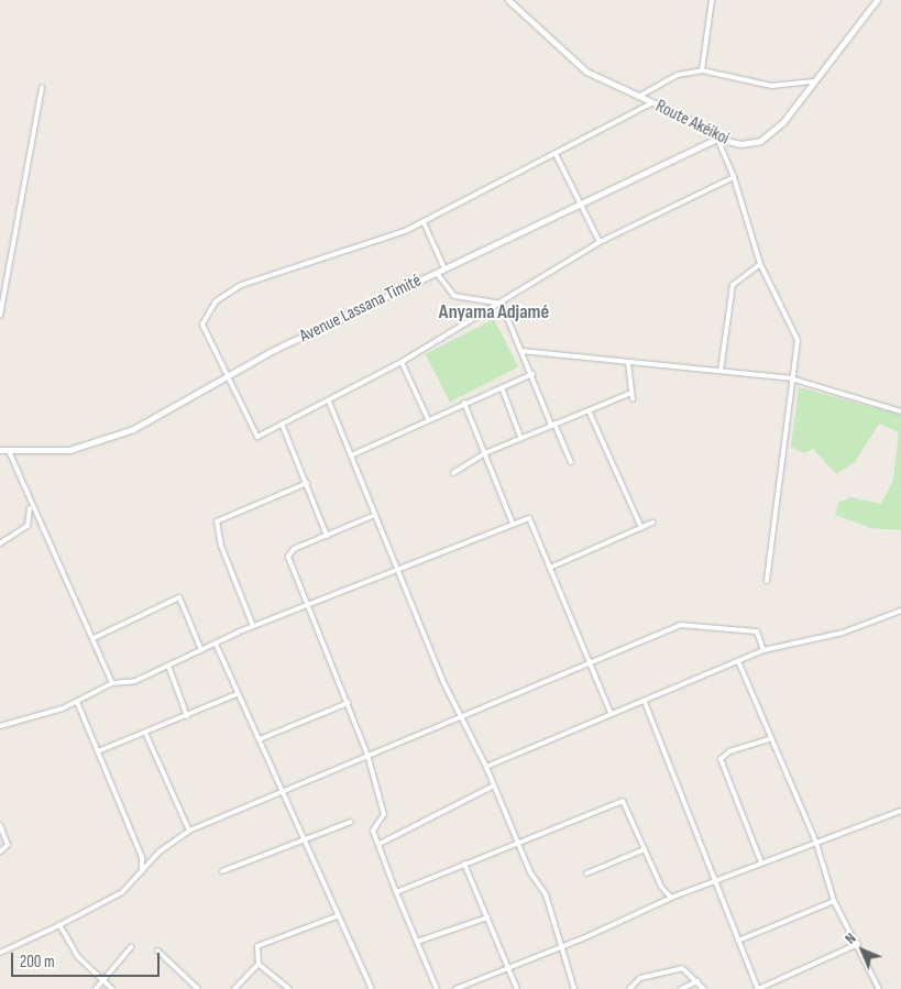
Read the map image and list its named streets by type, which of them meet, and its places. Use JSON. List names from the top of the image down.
{
  "streets": {
    "street": ["Route Akéikoi", "Avenue Lassana Timité"]
  },
  "crossings": [
    ["Route Akéikoi", "Avenue Lassana Timité"]
  ],
  "districts": ["Anyama Adjamé"],
  "scale_bar": "200 m",
  "north": "top left"
}
